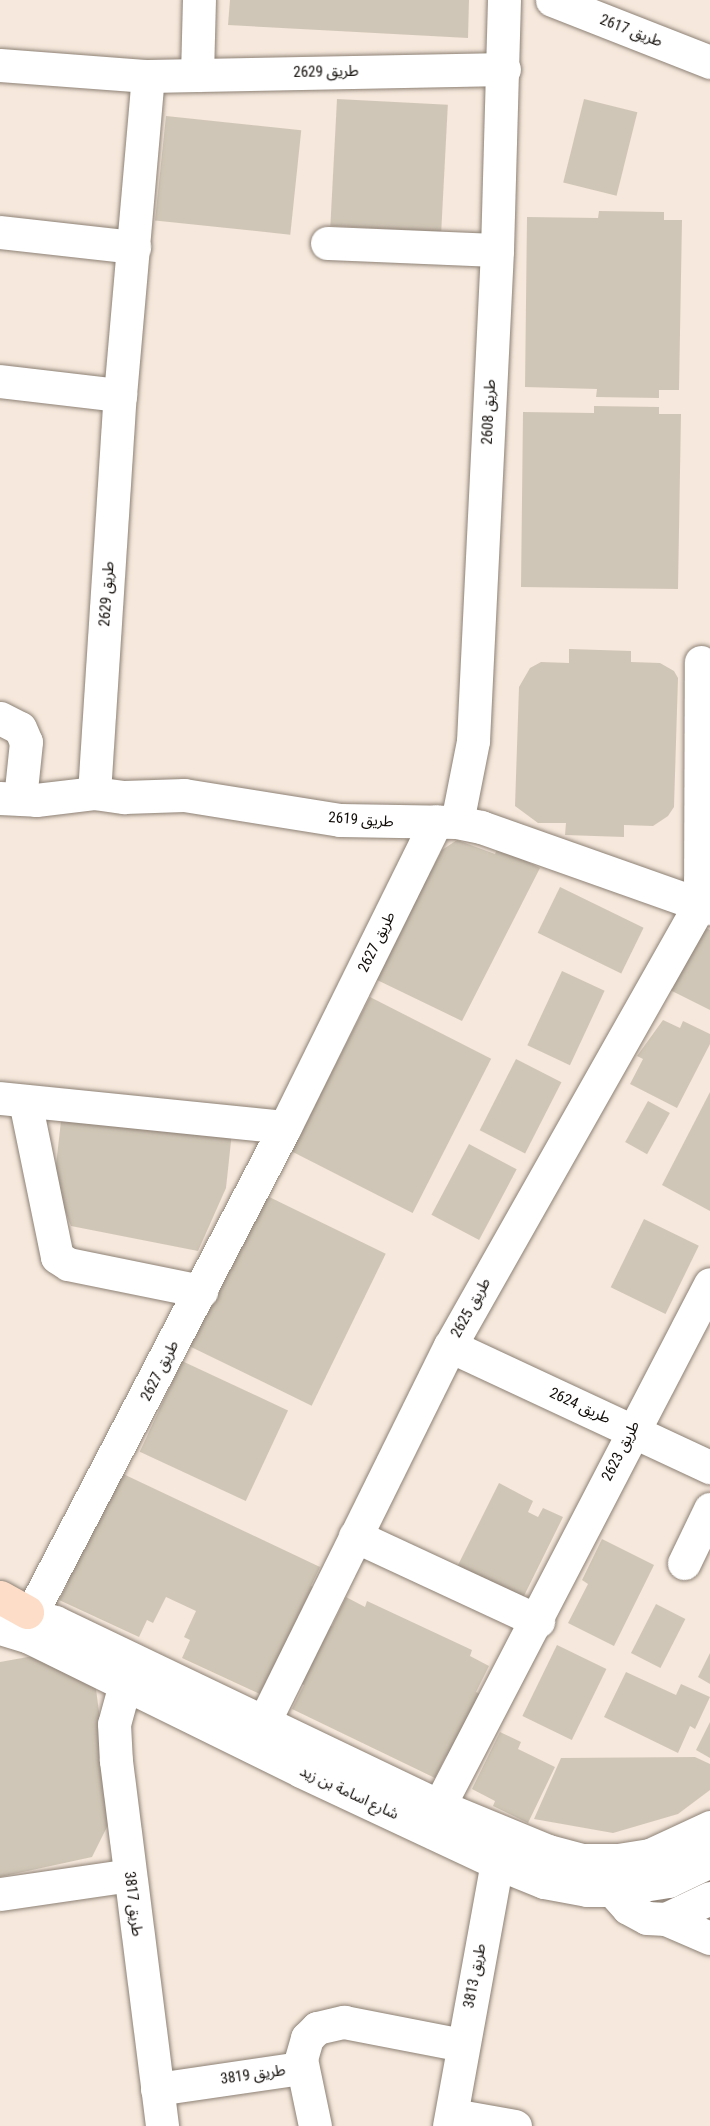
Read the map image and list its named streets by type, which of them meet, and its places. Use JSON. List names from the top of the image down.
{
  "streets": {
    "street": [
      "طريق 2617",
      "طريق 2629",
      "طريق 2608",
      "طريق 2619",
      "طريق 2627",
      "طريق 2625",
      "طريق 2624",
      "طريق 2623",
      "شارع اسامة بن زيد",
      "طريق 3817",
      "طريق 3813",
      "طريق 3819"
    ]
  },
  "crossings": [
    ["طريق 2629", "طريق 2608"],
    ["طريق 2629", "طريق 2619"],
    ["طريق 2608", "طريق 2619"],
    ["طريق 2608", "طريق 2627"],
    ["طريق 2619", "طريق 2627"],
    ["طريق 2619", "طريق 2625"],
    ["طريق 2627", "شارع اسامة بن زيد"],
    ["طريق 2625", "طريق 2624"],
    ["طريق 2625", "شارع اسامة بن زيد"],
    ["طريق 2624", "طريق 2623"],
    ["طريق 2623", "شارع اسامة بن زيد"],
    ["شارع اسامة بن زيد", "طريق 3817"],
    ["شارع اسامة بن زيد", "طريق 3813"],
    ["طريق 3817", "طريق 3819"],
    ["طريق 3813", "طريق 3819"]
  ]
}
